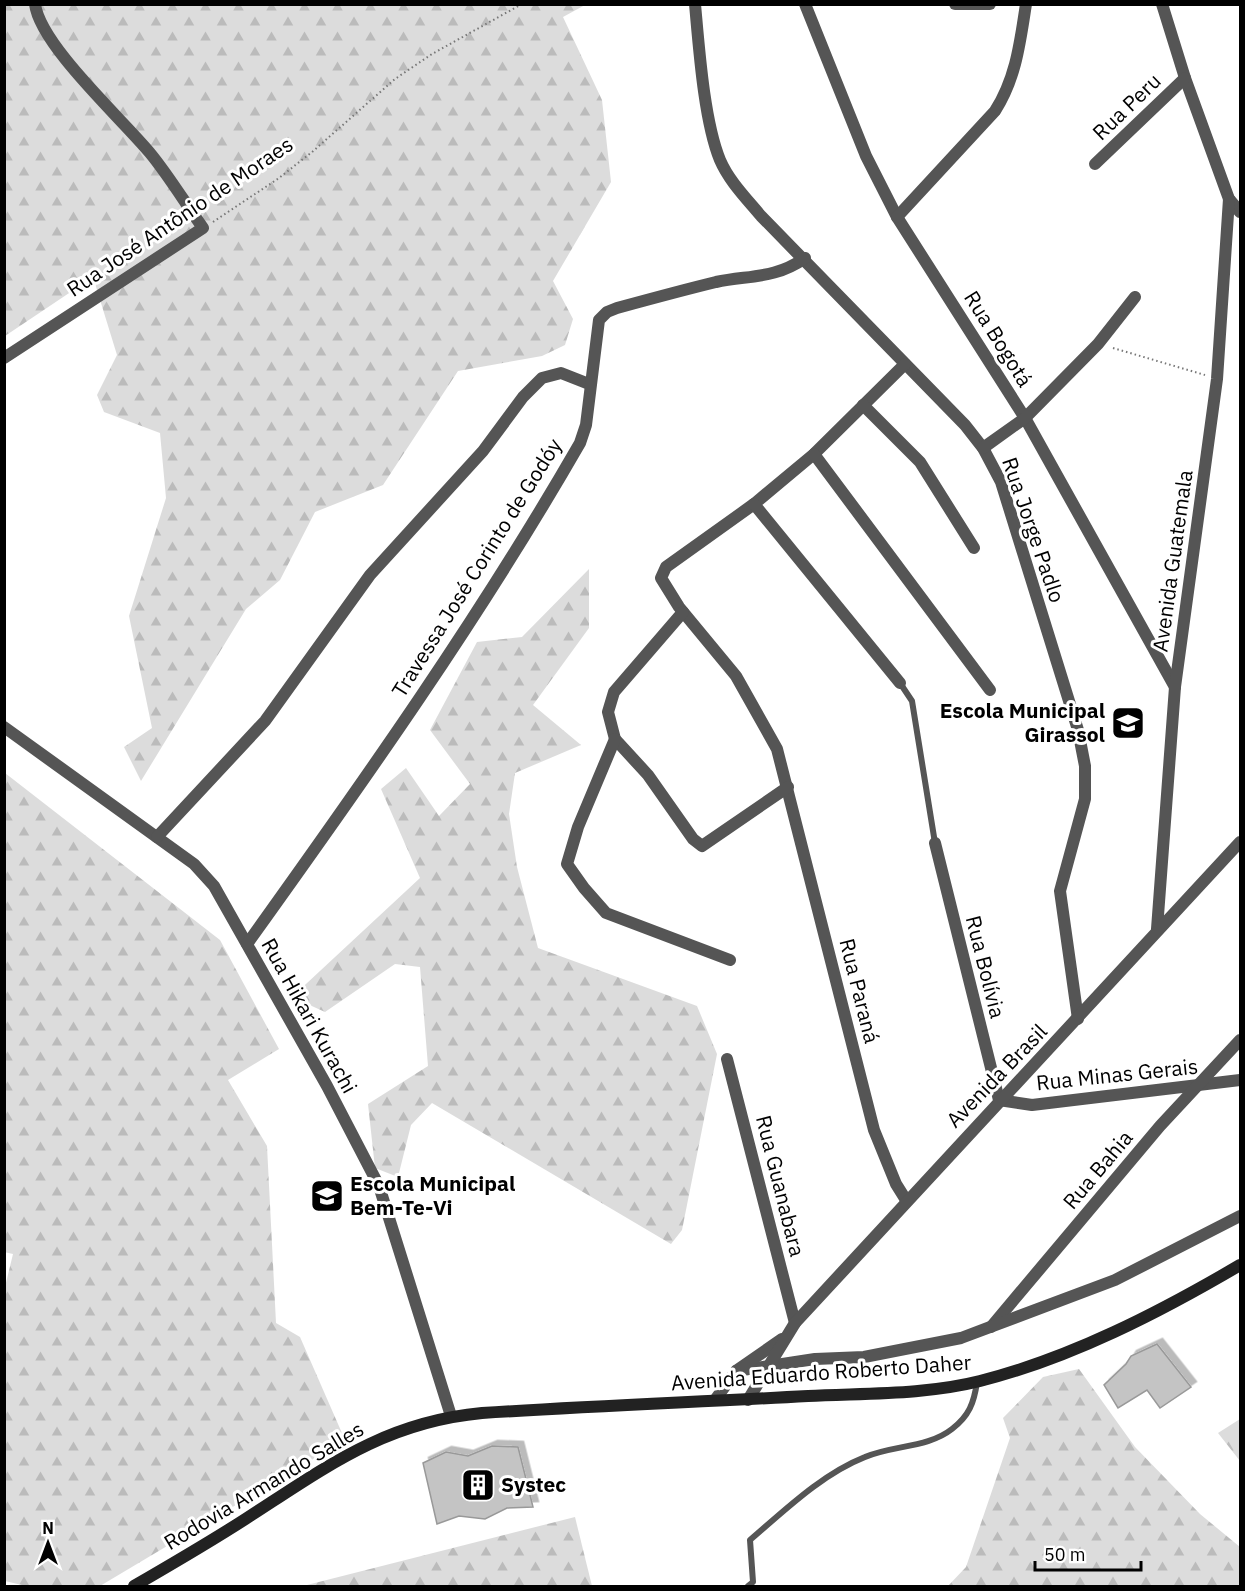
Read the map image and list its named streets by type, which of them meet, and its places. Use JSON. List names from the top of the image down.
{
  "streets": {
    "main road": ["Avenida Eduardo Roberto Daher", "Rodovia Armando Salles"],
    "street": [
      "Rua Peru",
      "Rua José Antônio de Moraes",
      "Rua Bogotá",
      "Rua Jorge Padlo",
      "Avenida Guatemala",
      "Travessa José Corinto de Godóy",
      "Rua Bolívia",
      "Rua Paraná",
      "Rua Hikari Kurachi",
      "Rua Minas Gerais",
      "Avenida Brasil",
      "Rua Bahia",
      "Rua Guanabara"
    ]
  },
  "crossings": [
    ["Rua Bogotá", "Avenida Guatemala"],
    ["Rua Jorge Padlo", "Travessa José Corinto de Godóy"],
    ["Rua Jorge Padlo", "Avenida Brasil"],
    ["Avenida Guatemala", "Avenida Brasil"],
    ["Travessa José Corinto de Godóy", "Rua Hikari Kurachi"],
    ["Rua Bolívia", "Rua Minas Gerais"],
    ["Rua Bolívia", "Avenida Brasil"],
    ["Rua Paraná", "Avenida Brasil"],
    ["Rua Hikari Kurachi", "Avenida Eduardo Roberto Daher"],
    ["Rua Hikari Kurachi", "Rodovia Armando Salles"],
    ["Rua Minas Gerais", "Avenida Brasil"],
    ["Rua Minas Gerais", "Rua Bahia"],
    ["Avenida Brasil", "Rua Guanabara"],
    ["Avenida Brasil", "Avenida Eduardo Roberto Daher"],
    ["Avenida Eduardo Roberto Daher", "Rodovia Armando Salles"]
  ],
  "places": {
    "school or university": ["Escola Municipal Girassol", "Escola Municipal Bem-Te-Vi"],
    "building": ["Systec"]
  },
  "scale_bar": "50 m",
  "north": "top"
}
